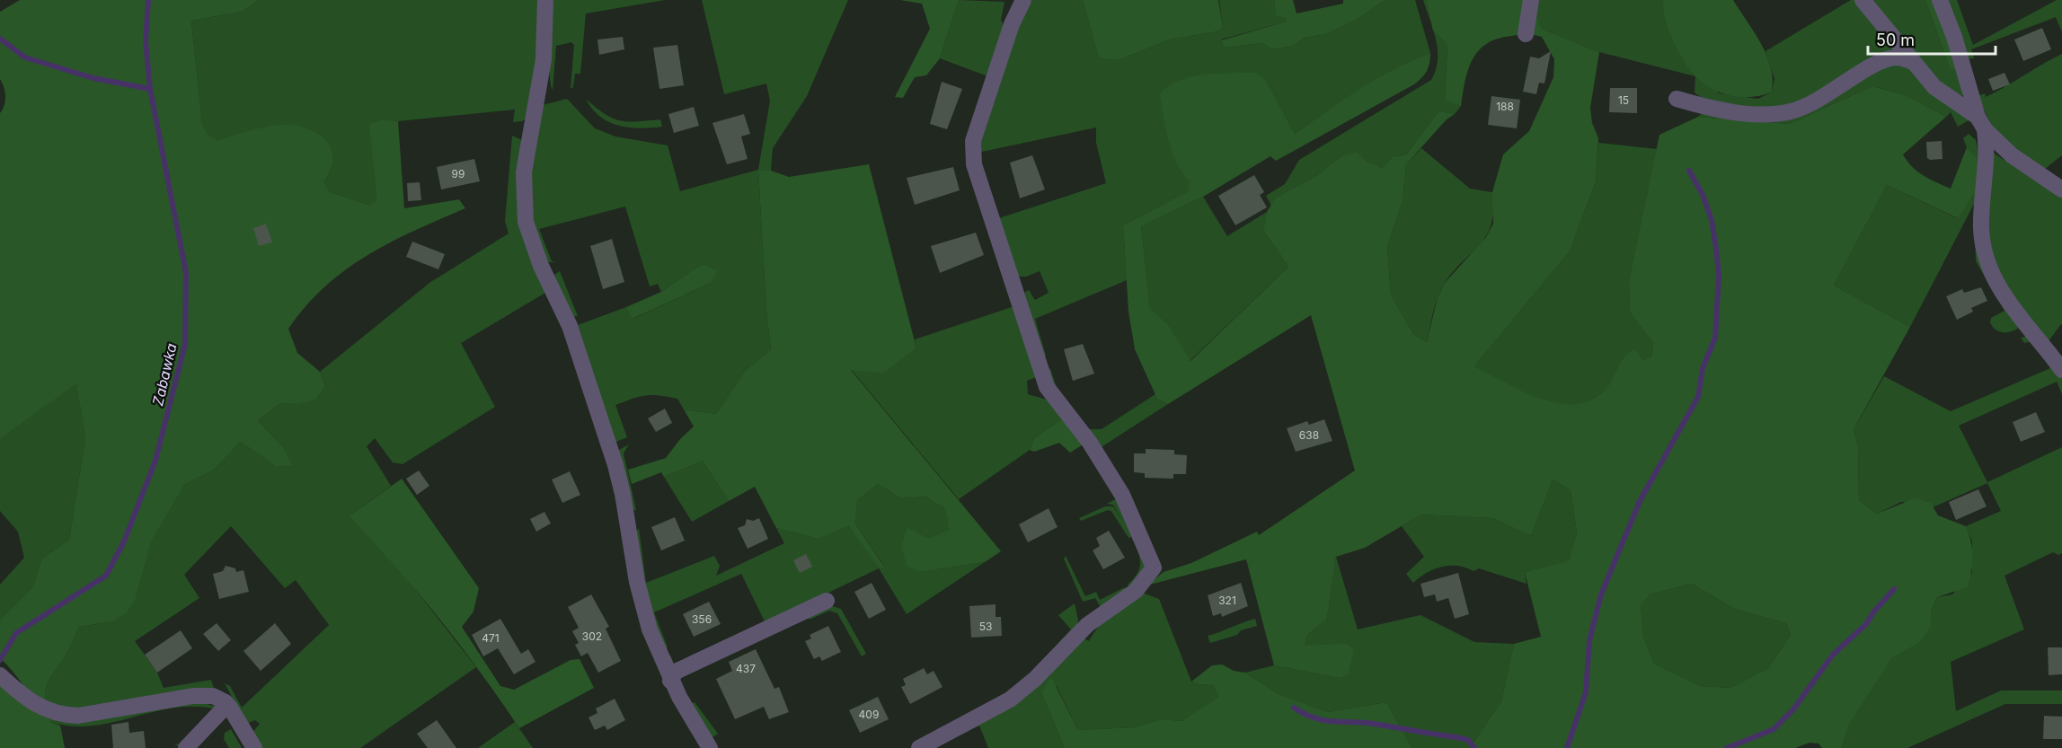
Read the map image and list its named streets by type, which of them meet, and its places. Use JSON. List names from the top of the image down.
{
  "water": ["Zabawka"],
  "house_numbers": [
    "15",
    "188",
    "99",
    "638",
    "321",
    "356",
    "53",
    "302",
    "471",
    "437",
    "409"
  ],
  "scale_bar": "50 m"
}
